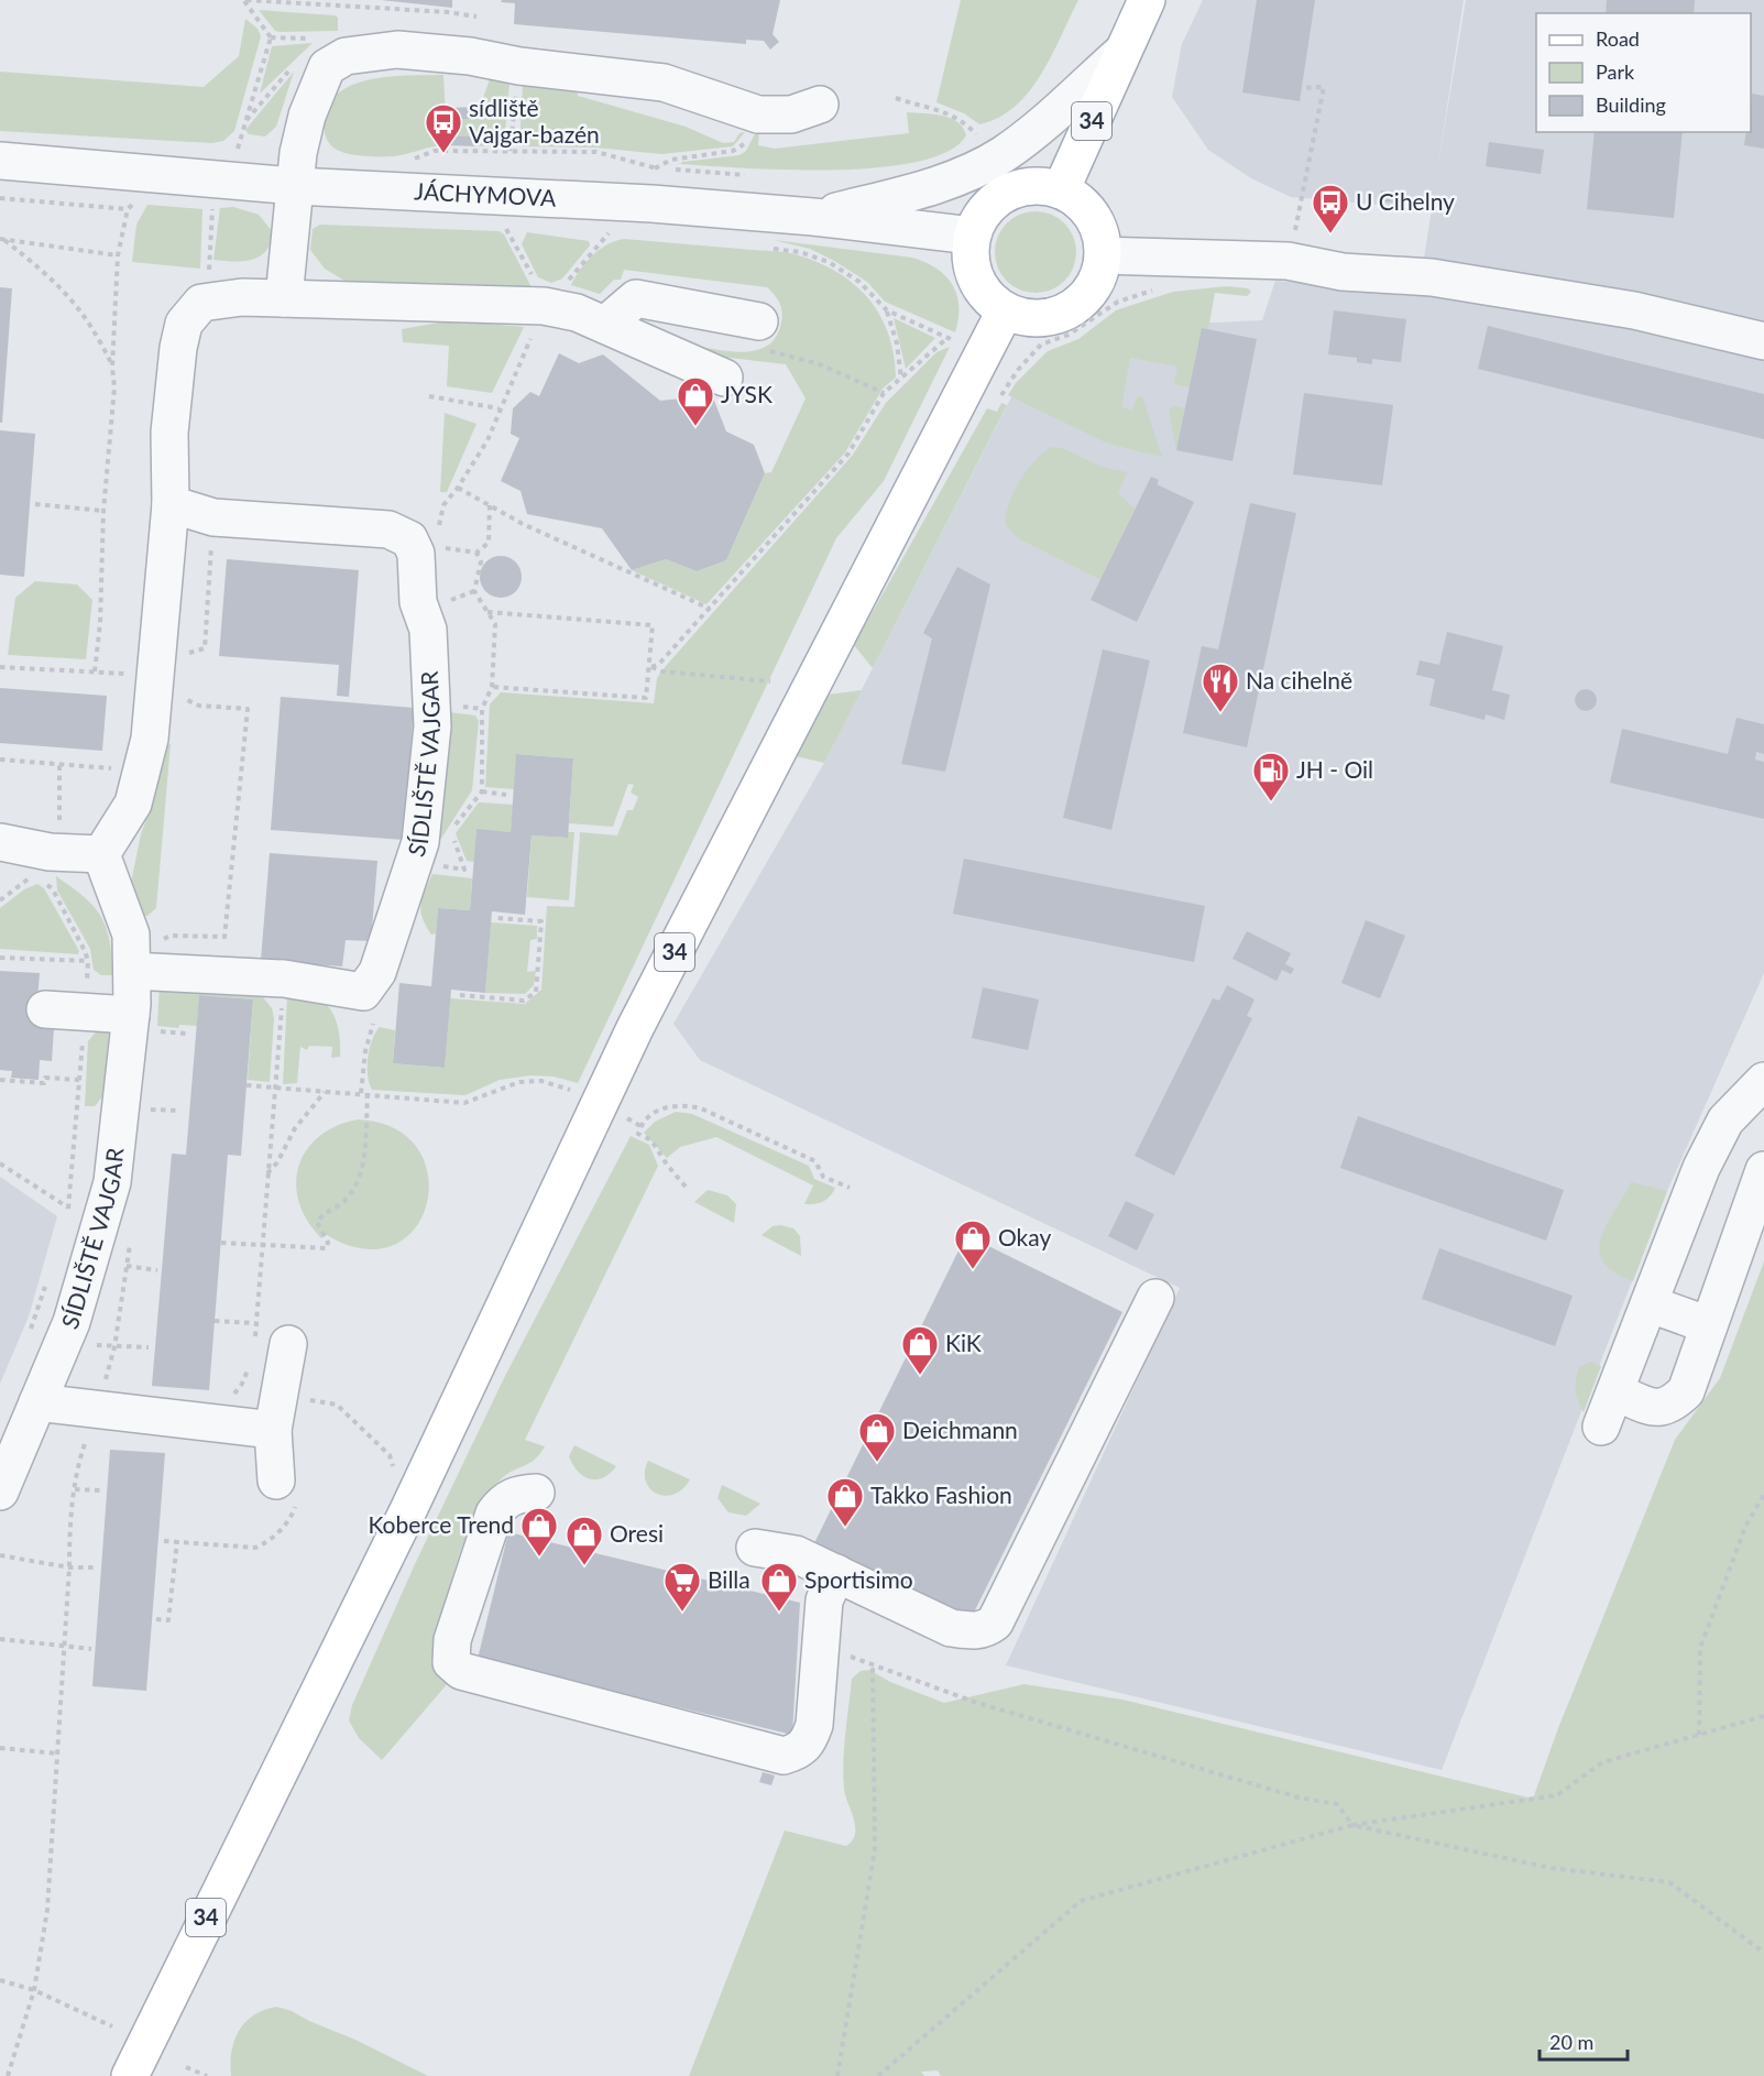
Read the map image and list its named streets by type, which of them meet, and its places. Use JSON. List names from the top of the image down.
{
  "streets": {
    "main road": ["34"],
    "street": ["JÁCHYMOVA", "SÍDLIŠTĚ VAJGAR"]
  },
  "crossings": [
    ["34", "JÁCHYMOVA"]
  ],
  "places": {
    "bus stop": ["sídliště Vajgar-bazén", "U Cihelny"],
    "shop": [
      "JYSK",
      "Okay",
      "KiK",
      "Deichmann",
      "Takko Fashion",
      "Koberce Trend",
      "Oresi",
      "Sportisimo"
    ],
    "restaurant": ["Na cihelně"],
    "fuel station": ["JH - Oil"],
    "supermarket": ["Billa"]
  },
  "legend": ["Road", "Park", "Building"],
  "scale_bar": "20 m"
}
